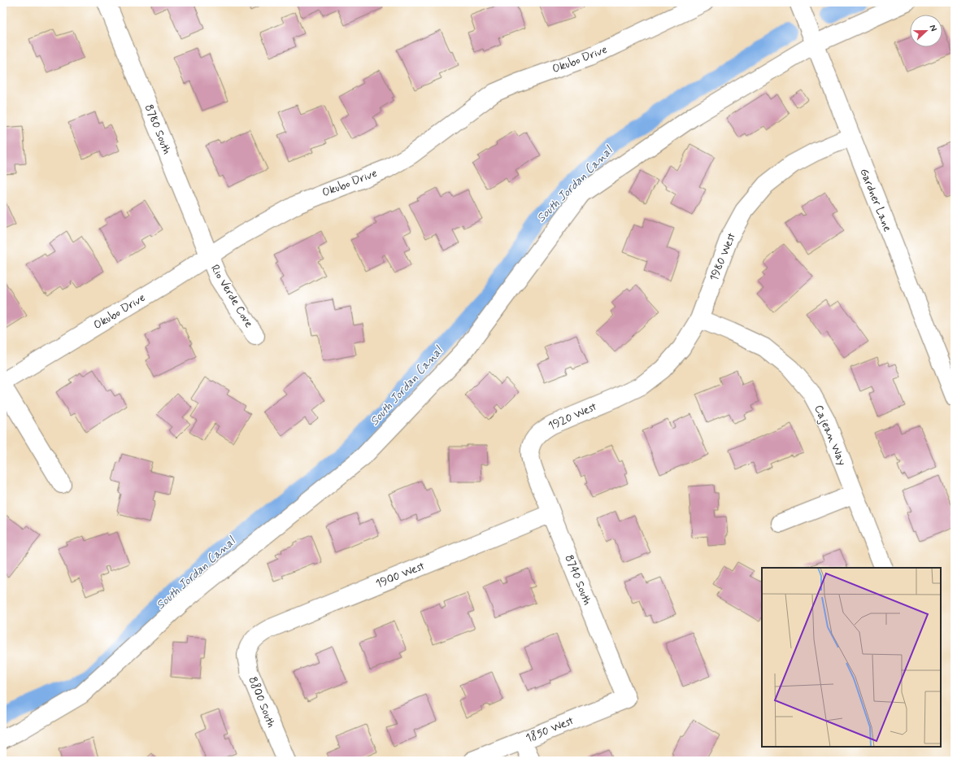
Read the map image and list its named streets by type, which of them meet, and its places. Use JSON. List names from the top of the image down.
{
  "streets": {
    "street": [
      "Okubo Drive",
      "8780 South",
      "Gardner Lane",
      "1980 West",
      "Rio Verde Cove",
      "1920 West",
      "Cajean Way",
      "1900 West",
      "8740 South",
      "8800 South",
      "1850 West"
    ]
  },
  "crossings": [
    ["Okubo Drive", "8780 South"],
    ["Okubo Drive", "Rio Verde Cove"],
    ["8780 South", "Rio Verde Cove"],
    ["Gardner Lane", "1980 West"],
    ["1980 West", "1920 West"],
    ["1980 West", "Cajean Way"],
    ["1920 West", "8740 South"],
    ["1900 West", "8740 South"],
    ["1900 West", "8800 South"],
    ["8740 South", "1850 West"]
  ],
  "water": ["South Jordan Canal"],
  "north": "right"
}
